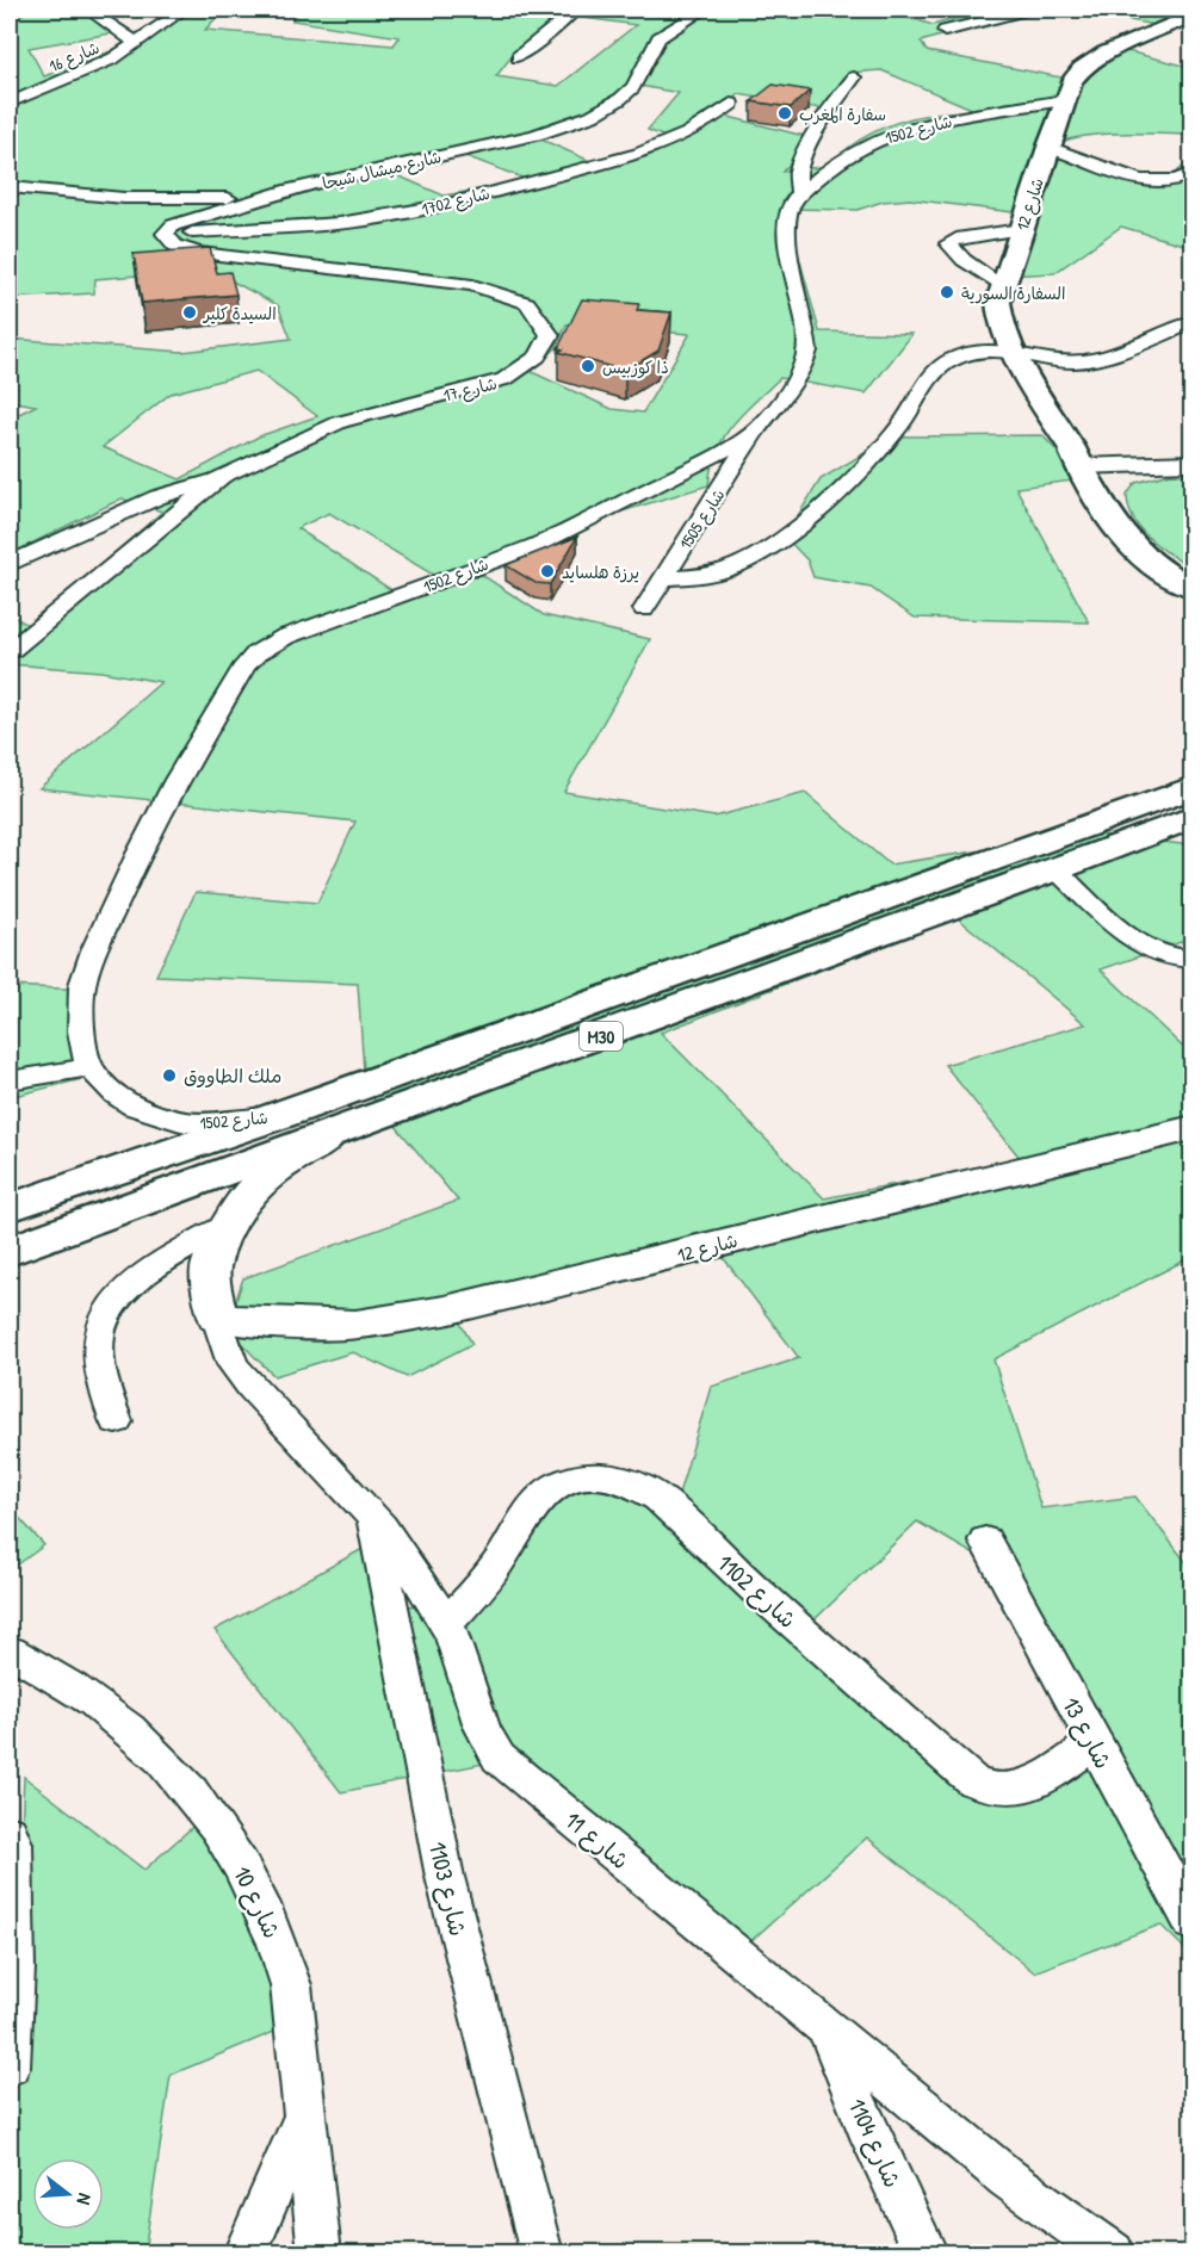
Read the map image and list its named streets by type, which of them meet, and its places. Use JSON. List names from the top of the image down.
{
  "streets": {
    "main road": ["شارع 12", "M30"],
    "street": [
      "شارع 16",
      "شارع 1502",
      "شارع ميشال شيحا",
      "شارع 1702",
      "شارع 17",
      "شارع 1505",
      "شارع 1102",
      "شارع 13",
      "شارع 11",
      "شارع 1103",
      "شارع 10",
      "شارع 1104"
    ]
  },
  "crossings": [
    ["شارع 1502", "شارع 12"],
    ["شارع 1502", "شارع 1505"],
    ["شارع 1502", "M30"],
    ["شارع 1702", "شارع 17"],
    ["شارع 12", "شارع 11"],
    ["شارع 1102", "شارع 13"],
    ["شارع 1102", "شارع 11"],
    ["شارع 11", "شارع 1103"],
    ["شارع 11", "شارع 1104"]
  ],
  "places": [
    "سفارة المغرب",
    "السفارة السورية",
    "السيدة كلير",
    "ذا كوزبيس",
    "يرزة هلسايد",
    "ملك الطاووق"
  ],
  "north": "right"
}
